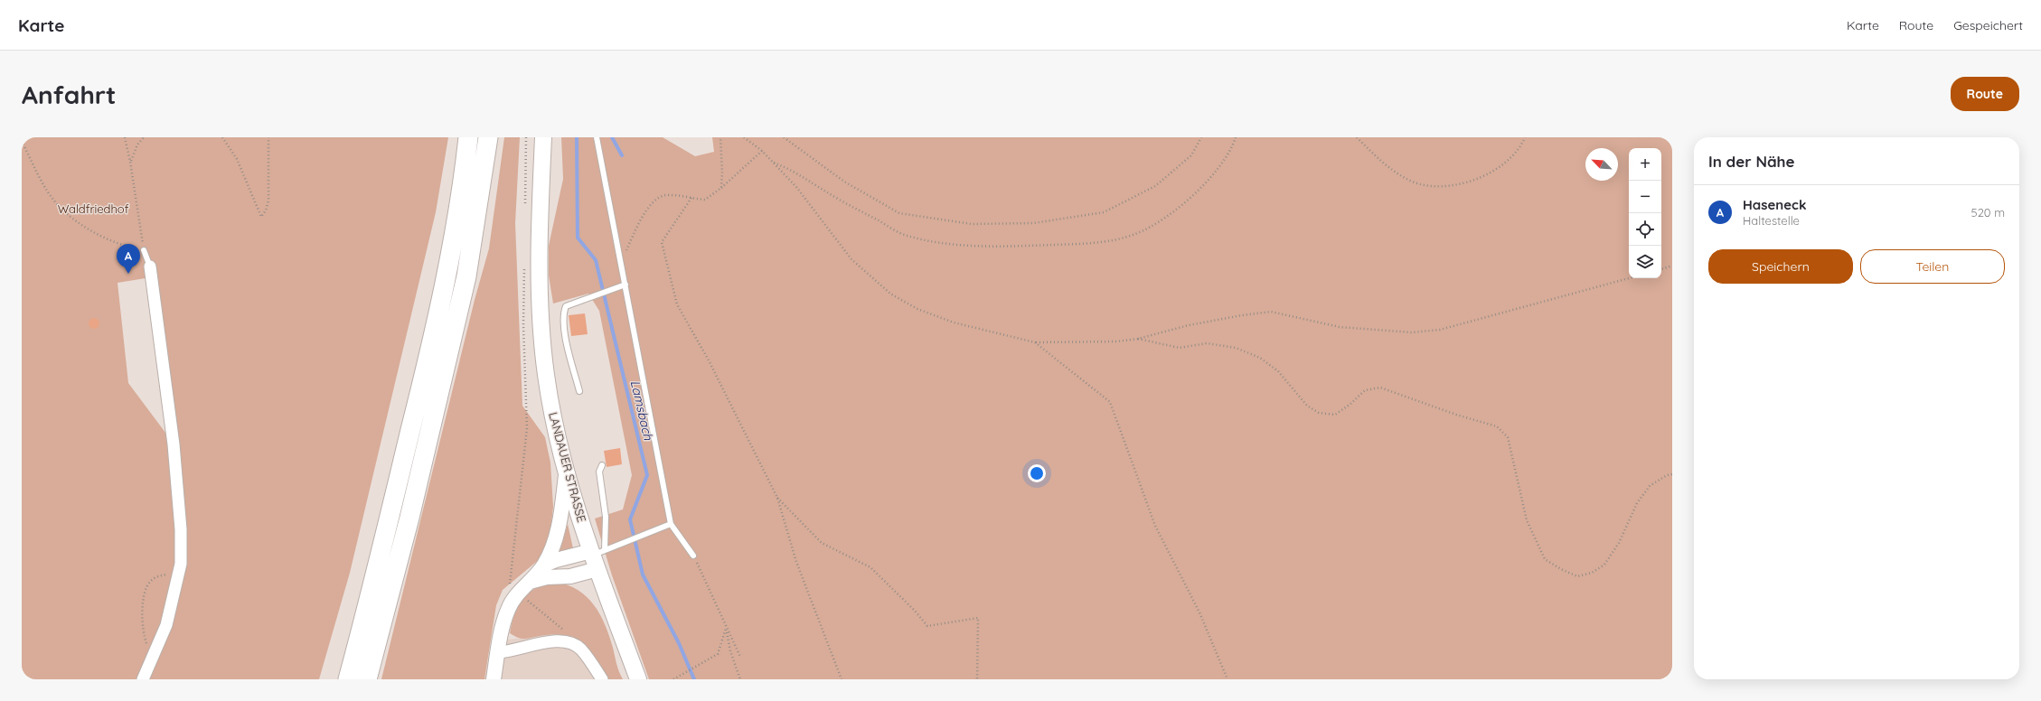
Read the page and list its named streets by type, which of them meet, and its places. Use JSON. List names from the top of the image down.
{
  "streets": {
    "main road": ["LANDAUER STRASSE"]
  },
  "water": ["Lamsbach"],
  "parks": ["Waldfriedhof"],
  "north": "top left",
  "page": {
    "header": "Karte",
    "nav": ["Karte", "Route", "Gespeichert"],
    "buttons": [
      "Route",
      ["Speichern", "Teilen"]
    ],
    "title": "Anfahrt",
    "heading": "In der Nähe",
    "map_buttons": ["+", "−"],
    "list": [
      {
        "mark": "A",
        "name": "Haseneck",
        "note": "Haltestelle",
        "value": "520 m"
      }
    ],
    "pins": "A"
  }
}
